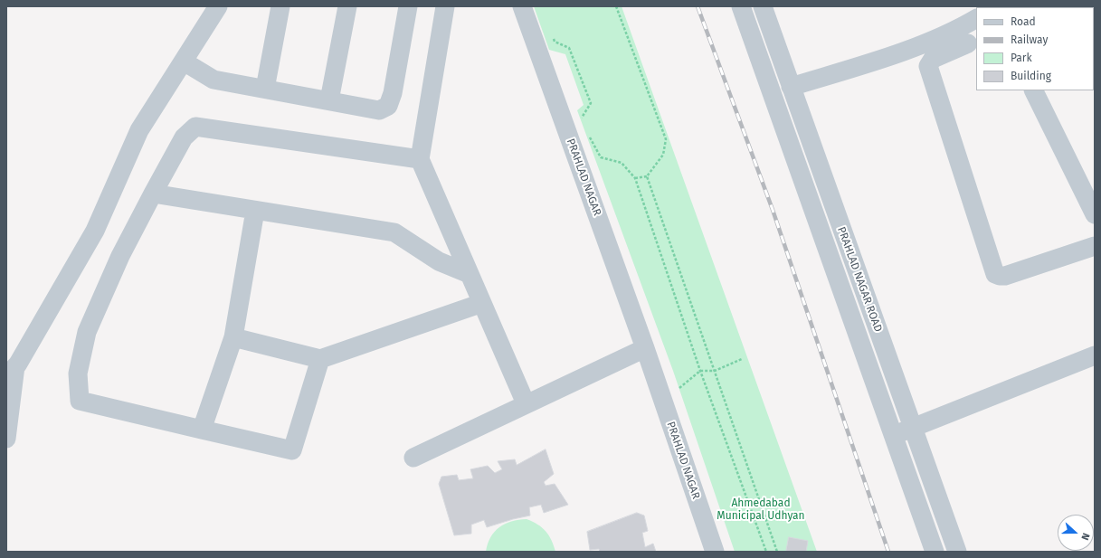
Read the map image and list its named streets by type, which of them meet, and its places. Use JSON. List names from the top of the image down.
{
  "streets": {
    "street": ["PRAHLAD NAGAR", "PRAHLAD NAGAR ROAD"]
  },
  "parks": ["Ahmedabad Municipal Udhyan"],
  "legend": [
    "Road",
    "Railway",
    "Park",
    "Building"
  ],
  "north": "right"
}
